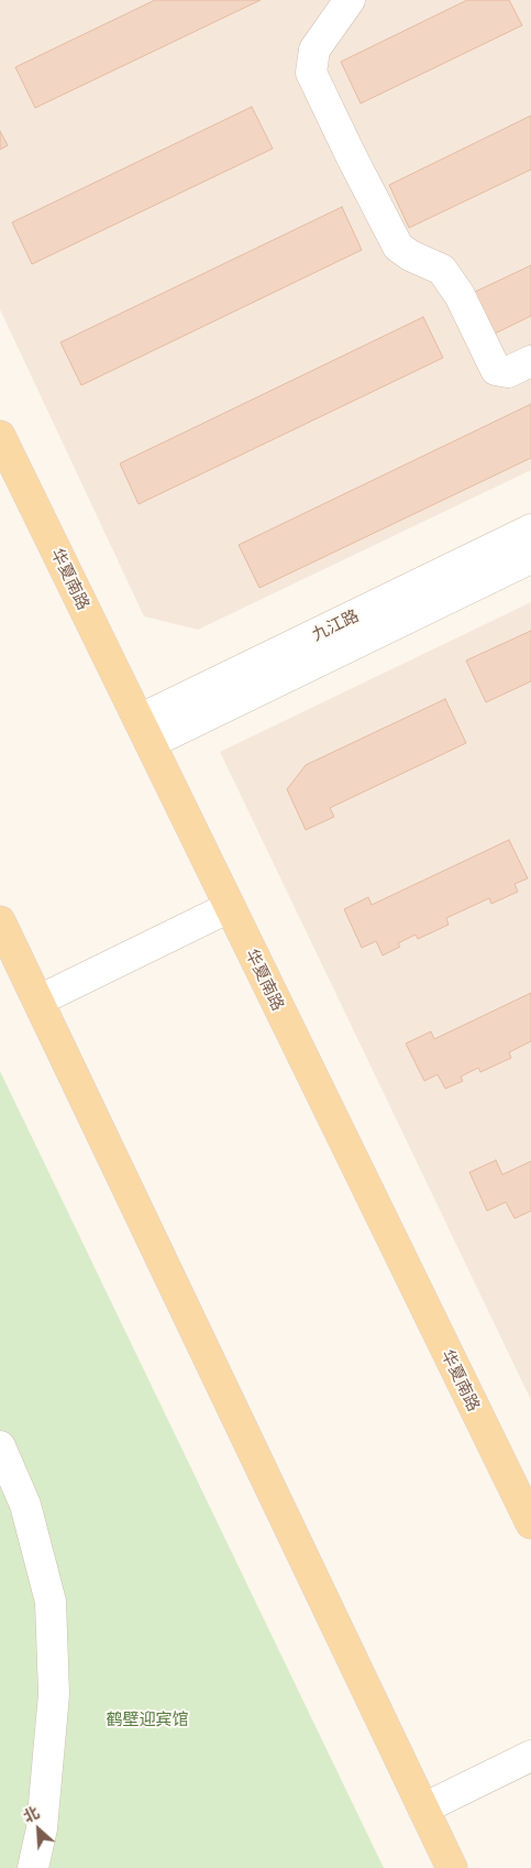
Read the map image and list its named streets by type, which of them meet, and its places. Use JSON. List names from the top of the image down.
{
  "streets": {
    "main road": ["华夏南路"],
    "street": ["九江路"]
  },
  "crossings": [
    ["华夏南路", "九江路"]
  ],
  "parks": ["鹤壁迎宾馆"],
  "north": "top left"
}
